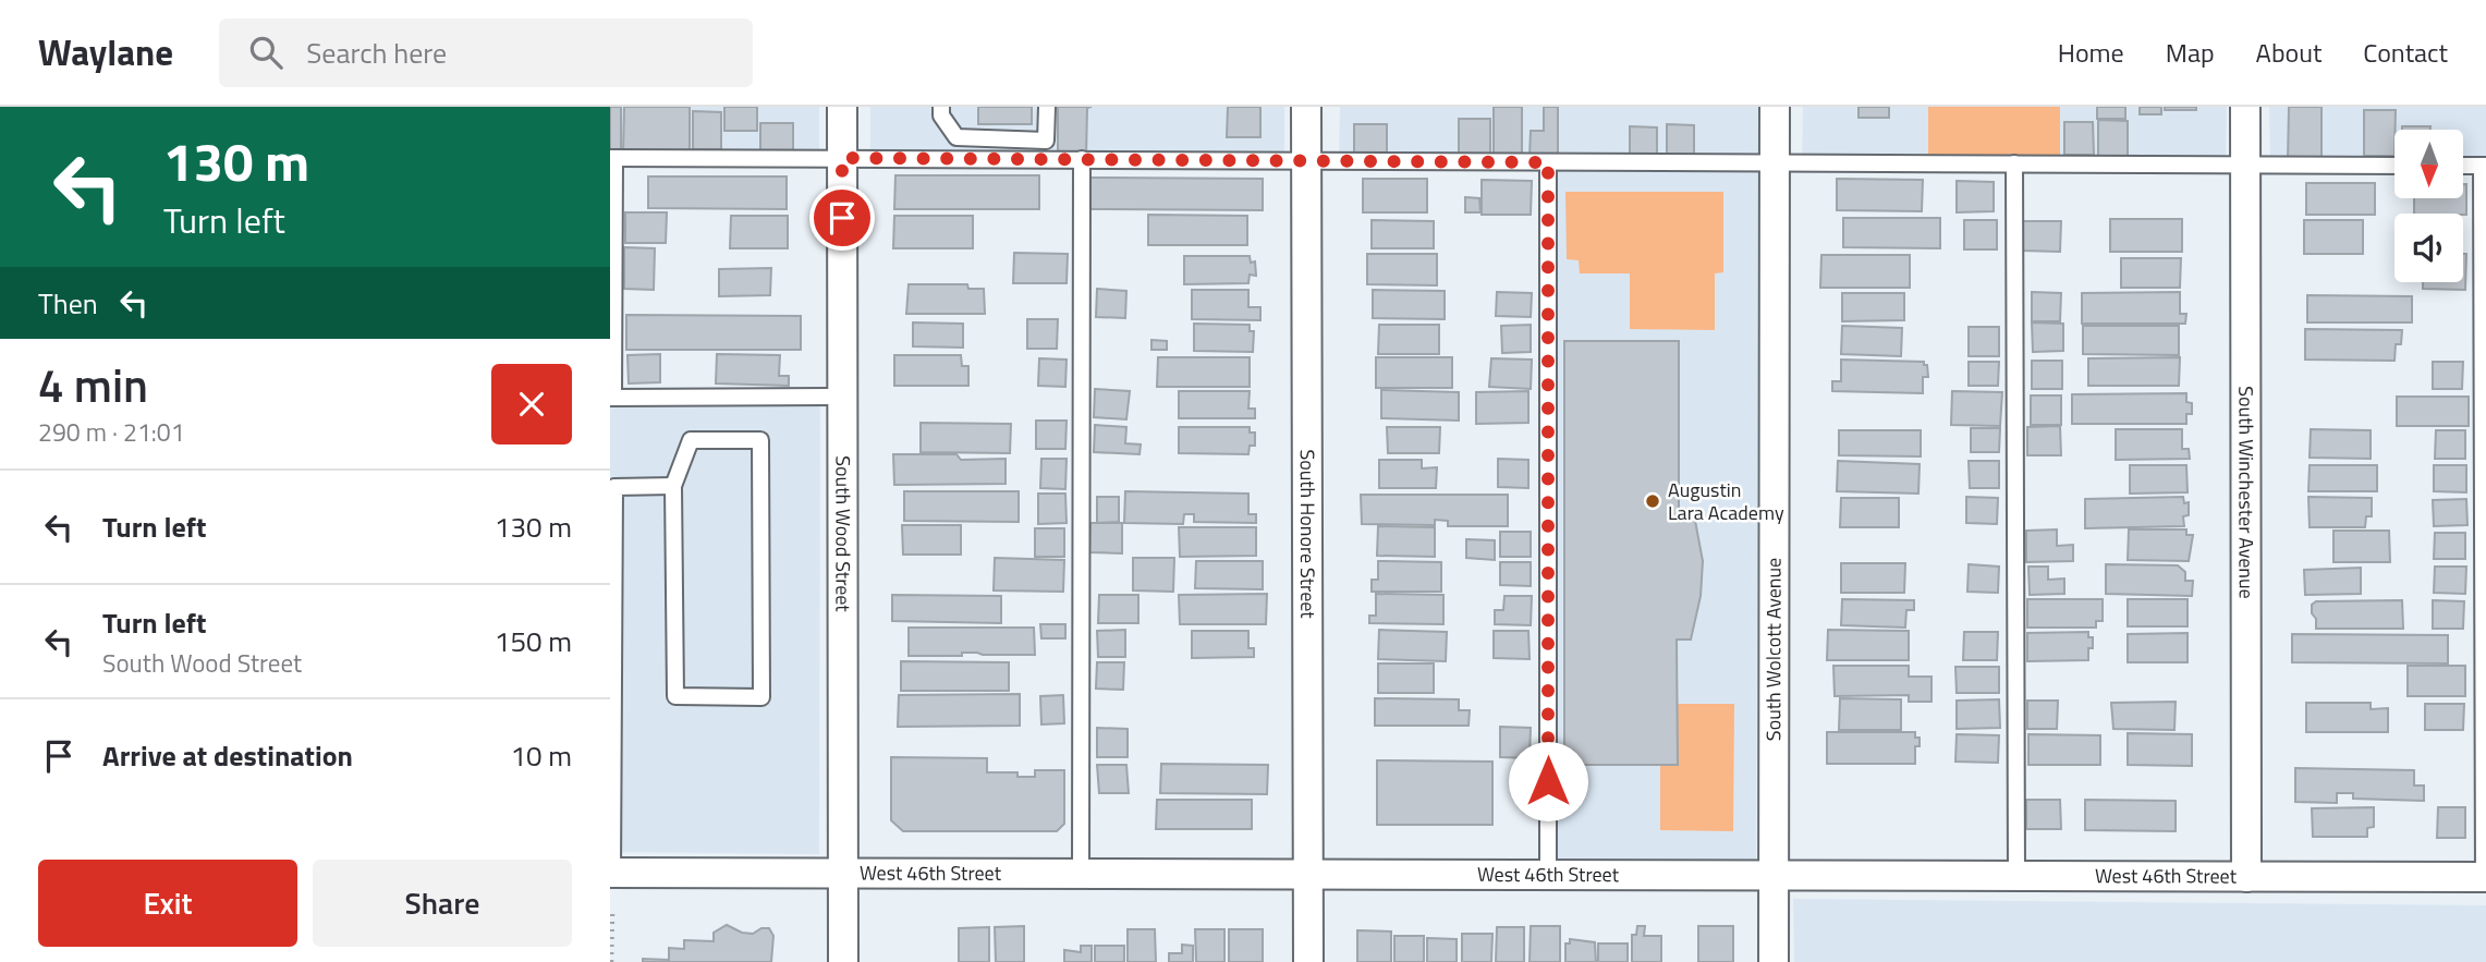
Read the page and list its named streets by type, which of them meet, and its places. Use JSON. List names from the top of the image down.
{
  "streets": {
    "street": [
      "South Winchester Avenue",
      "South Wood Street",
      "South Honore Street",
      "South Wolcott Avenue",
      "West 46th Street"
    ]
  },
  "crossings": [
    ["South Winchester Avenue", "West 46th Street"],
    ["South Wood Street", "West 46th Street"],
    ["South Honore Street", "West 46th Street"],
    ["South Wolcott Avenue", "West 46th Street"]
  ],
  "places": ["Augustin Lara Academy"],
  "north": "bottom",
  "page": {
    "header": "Waylane",
    "search": "Search here",
    "nav": [
      "Home",
      "Map",
      "About",
      "Contact"
    ],
    "turn": ["130 m", "Turn left"],
    "then": "Then",
    "heading": ["4 min", "290 m · 21:01"],
    "list": [
      {
        "name": "Turn left",
        "value": "130 m"
      },
      {
        "name": "Turn left",
        "note": "South Wood Street",
        "value": "150 m"
      },
      {
        "name": "Arrive at destination",
        "value": "10 m"
      }
    ],
    "buttons": ["Exit", "Share"]
  }
}
